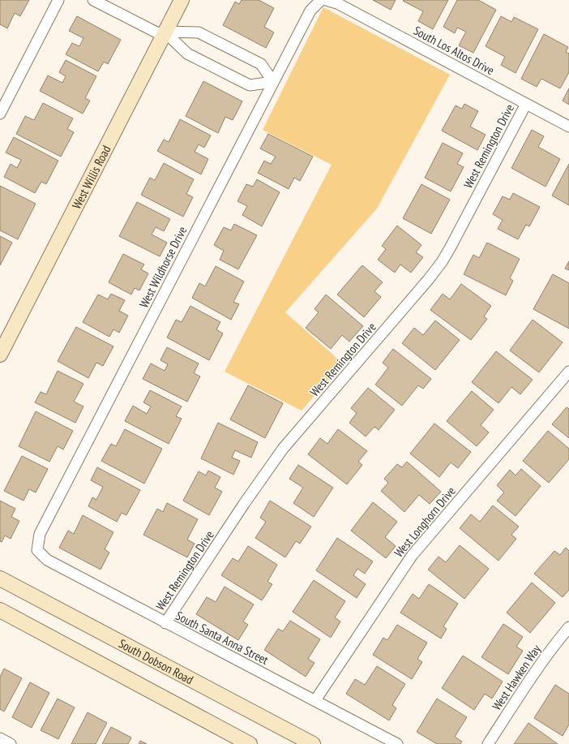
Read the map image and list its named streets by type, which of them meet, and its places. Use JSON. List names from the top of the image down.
{
  "streets": {
    "main road": ["West Willis Road", "South Dobson Road"],
    "street": [
      "South Los Altos Drive",
      "West Remington Drive",
      "West Wildhorse Drive",
      "West Longhorn Drive",
      "South Santa Anna Street",
      "West Hawken Way"
    ]
  },
  "crossings": [
    ["South Los Altos Drive", "West Remington Drive"],
    ["West Remington Drive", "South Santa Anna Street"],
    ["West Wildhorse Drive", "South Santa Anna Street"],
    ["West Longhorn Drive", "South Santa Anna Street"]
  ]
}
